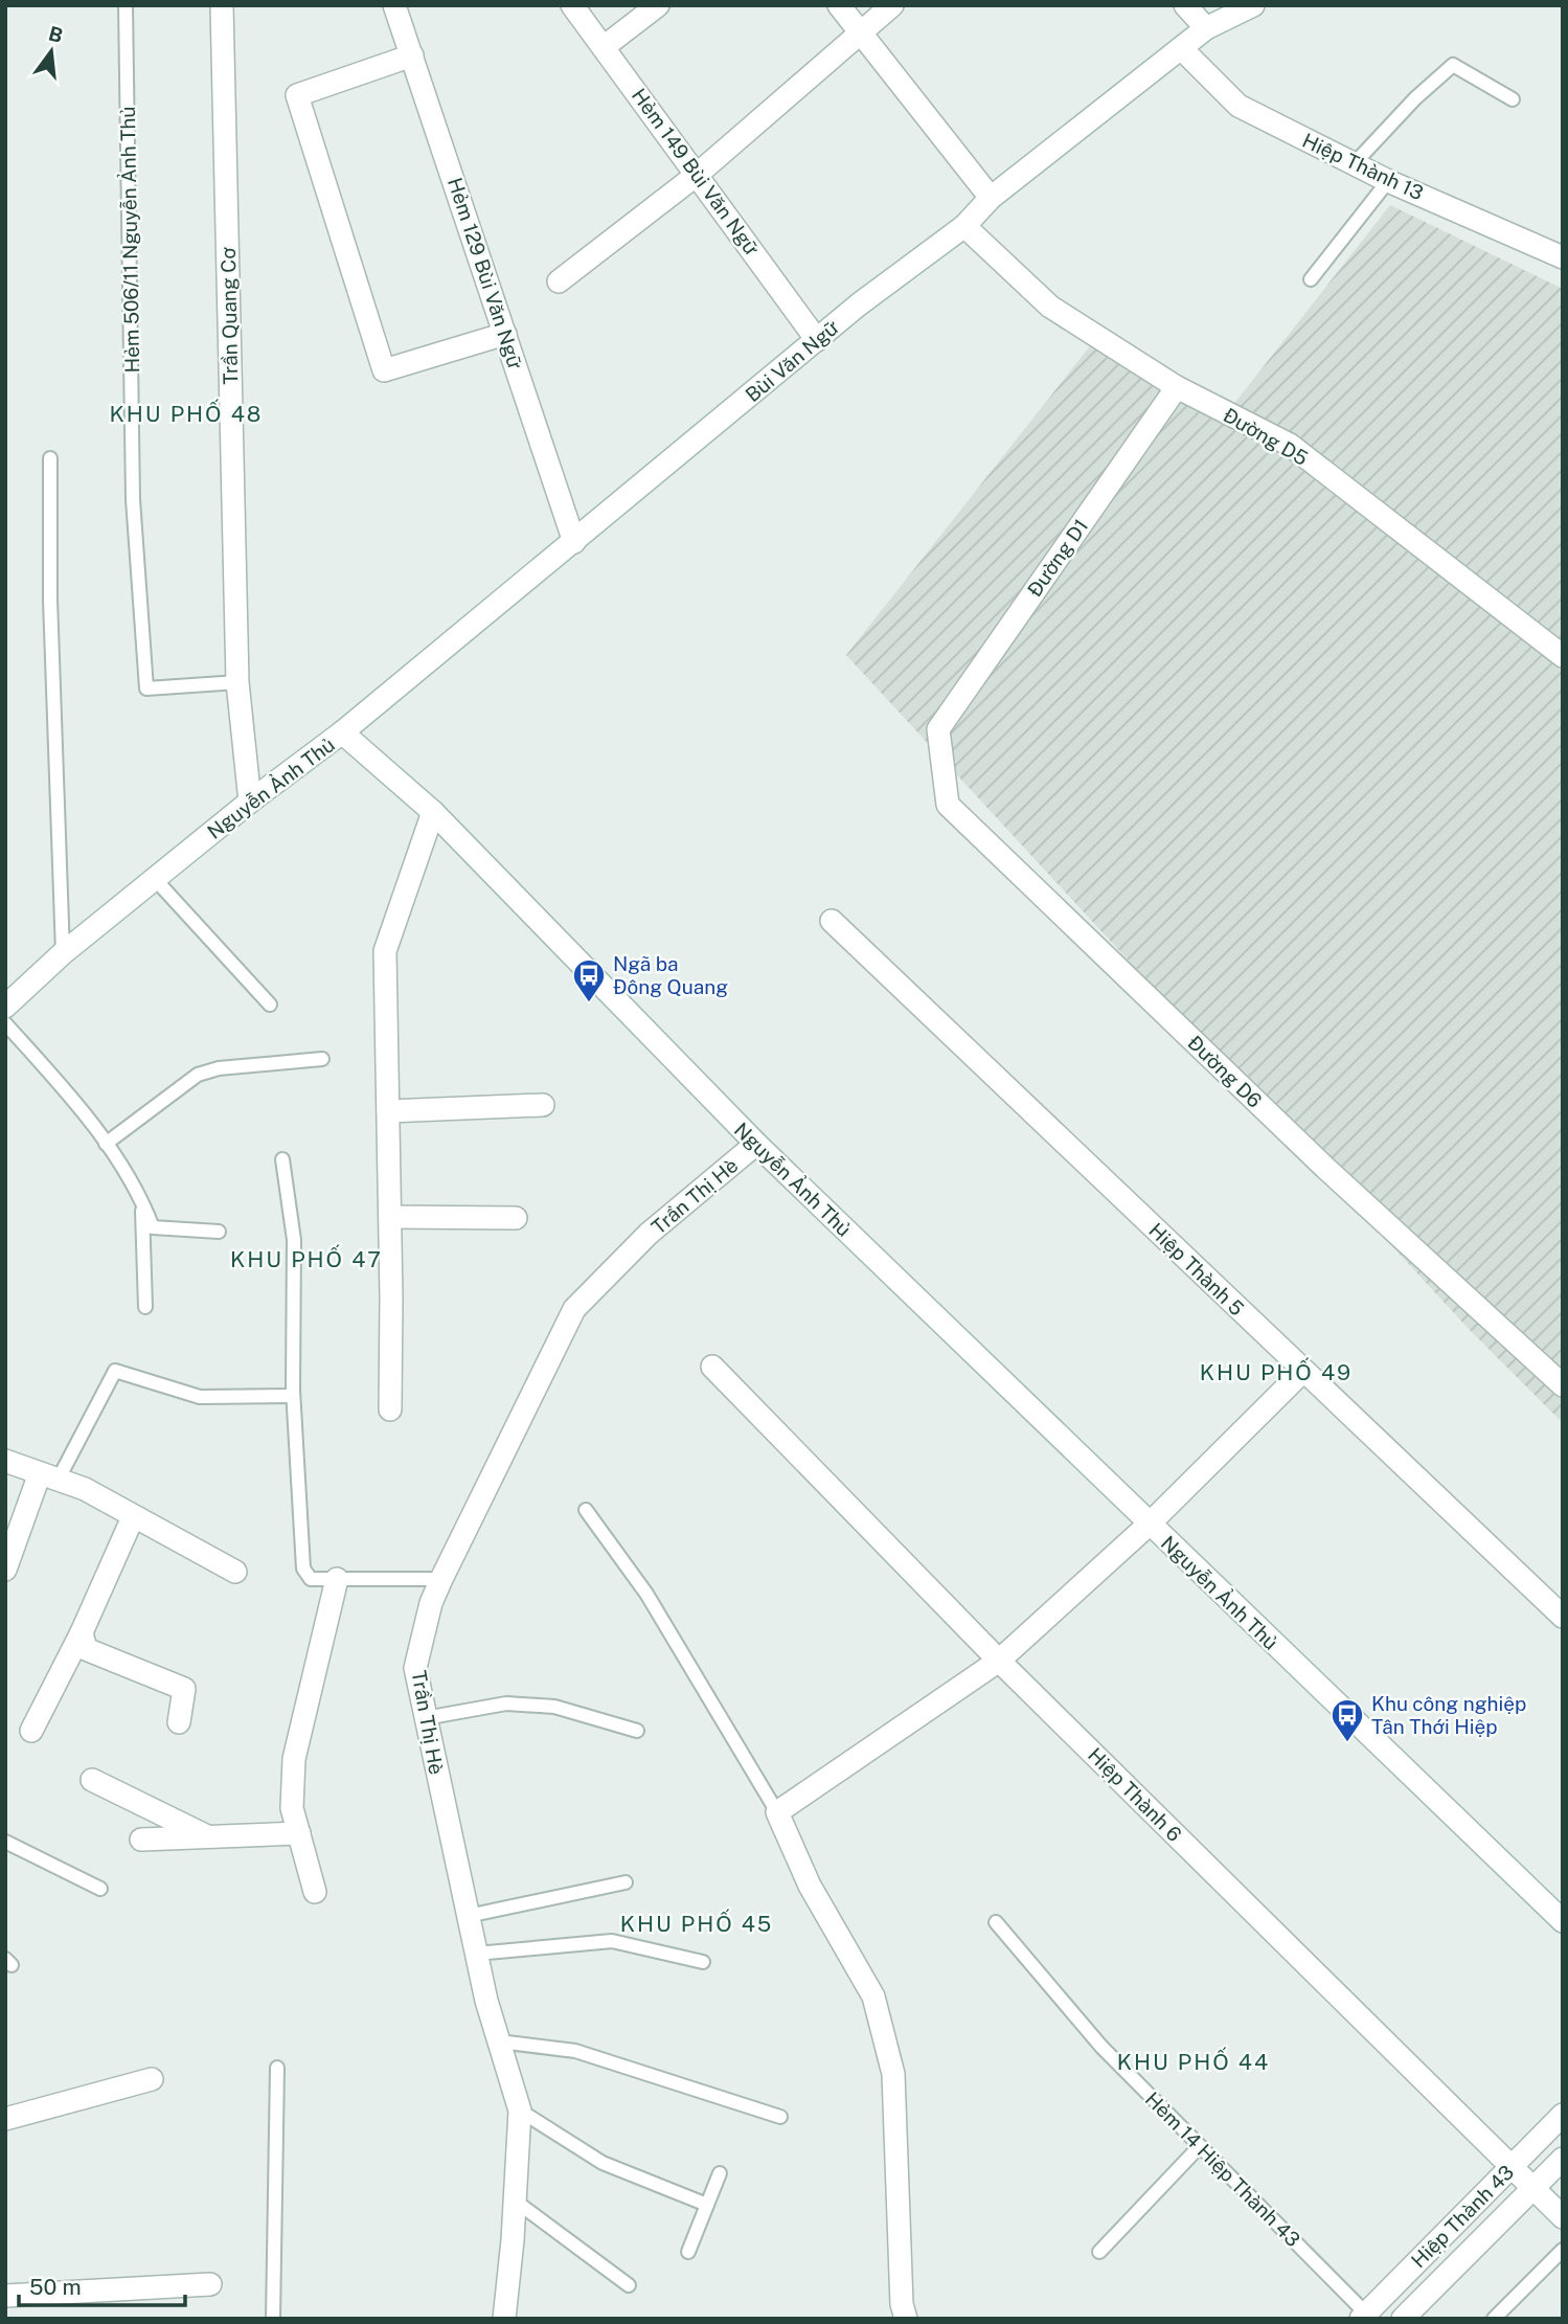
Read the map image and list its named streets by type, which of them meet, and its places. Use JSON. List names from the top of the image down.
{
  "streets": {
    "street": [
      "Hiệp Thành 13",
      "Hẻm 149 Bùi Văn Ngữ",
      "Hẻm 129 Bùi Văn Ngữ",
      "Trần Quang Cơ",
      "Bùi Văn Ngữ",
      "Đường D5",
      "Đường D1",
      "Nguyễn Ảnh Thủ",
      "Đường D6",
      "Trần Thị Hè",
      "Hiệp Thành 5",
      "Hiệp Thành 6",
      "Hiệp Thành 43"
    ],
    "lane": ["Hẻm 506/11 Nguyễn Ảnh Thủ", "Hẻm 14 Hiệp Thành 43"]
  },
  "crossings": [
    ["Hiệp Thành 13", "Bùi Văn Ngữ"],
    ["Hẻm 149 Bùi Văn Ngữ", "Bùi Văn Ngữ"],
    ["Hẻm 506/11 Nguyễn Ảnh Thủ", "Trần Quang Cơ"],
    ["Hẻm 129 Bùi Văn Ngữ", "Bùi Văn Ngữ"],
    ["Trần Quang Cơ", "Nguyễn Ảnh Thủ"],
    ["Bùi Văn Ngữ", "Đường D5"],
    ["Bùi Văn Ngữ", "Nguyễn Ảnh Thủ"],
    ["Đường D5", "Đường D1"],
    ["Đường D1", "Đường D6"],
    ["Nguyễn Ảnh Thủ", "Trần Thị Hè"],
    ["Hiệp Thành 6", "Hiệp Thành 43"],
    ["Hẻm 14 Hiệp Thành 43", "Hiệp Thành 43"]
  ],
  "districts": [
    "KHU PHỐ 48",
    "KHU PHỐ 47",
    "KHU PHỐ 49",
    "KHU PHỐ 45",
    "KHU PHỐ 44"
  ],
  "places": {
    "bus stop": ["Ngã ba Đông Quang", "Khu công nghiệp Tân Thới Hiệp"]
  },
  "scale_bar": "50 m",
  "north": "top"
}
